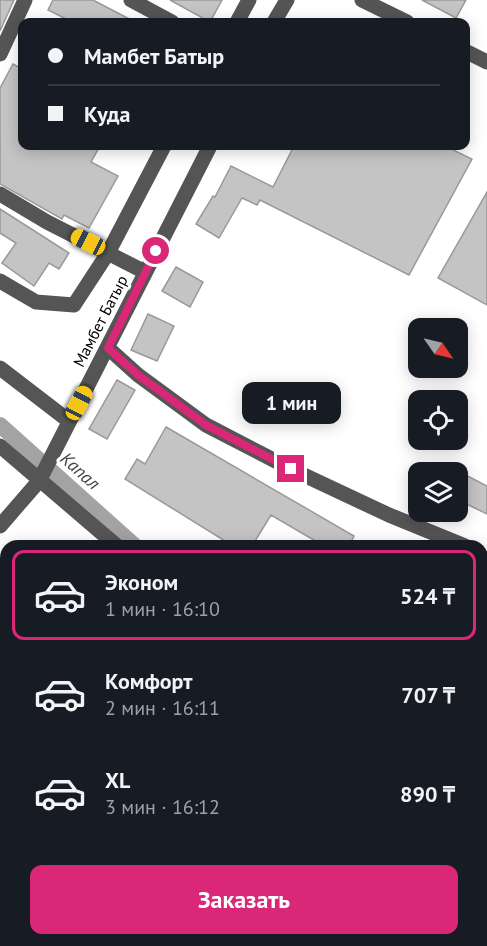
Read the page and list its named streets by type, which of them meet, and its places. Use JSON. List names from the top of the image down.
{
  "streets": {
    "street": ["Мамбет Батыр"]
  },
  "water": ["Капал"],
  "north": "bottom right",
  "page": {
    "banner": ["Мамбет Батыр", "Куда"],
    "bubble": "1 мин",
    "list": [
      {
        "name": "Эконом",
        "note": "1 мин · 16:10",
        "value": "524 ₸"
      },
      {
        "name": "Комфорт",
        "note": "2 мин · 16:11",
        "value": "707 ₸"
      },
      {
        "name": "XL",
        "note": "3 мин · 16:12",
        "value": "890 ₸"
      }
    ],
    "buttons": "Заказать"
  }
}
